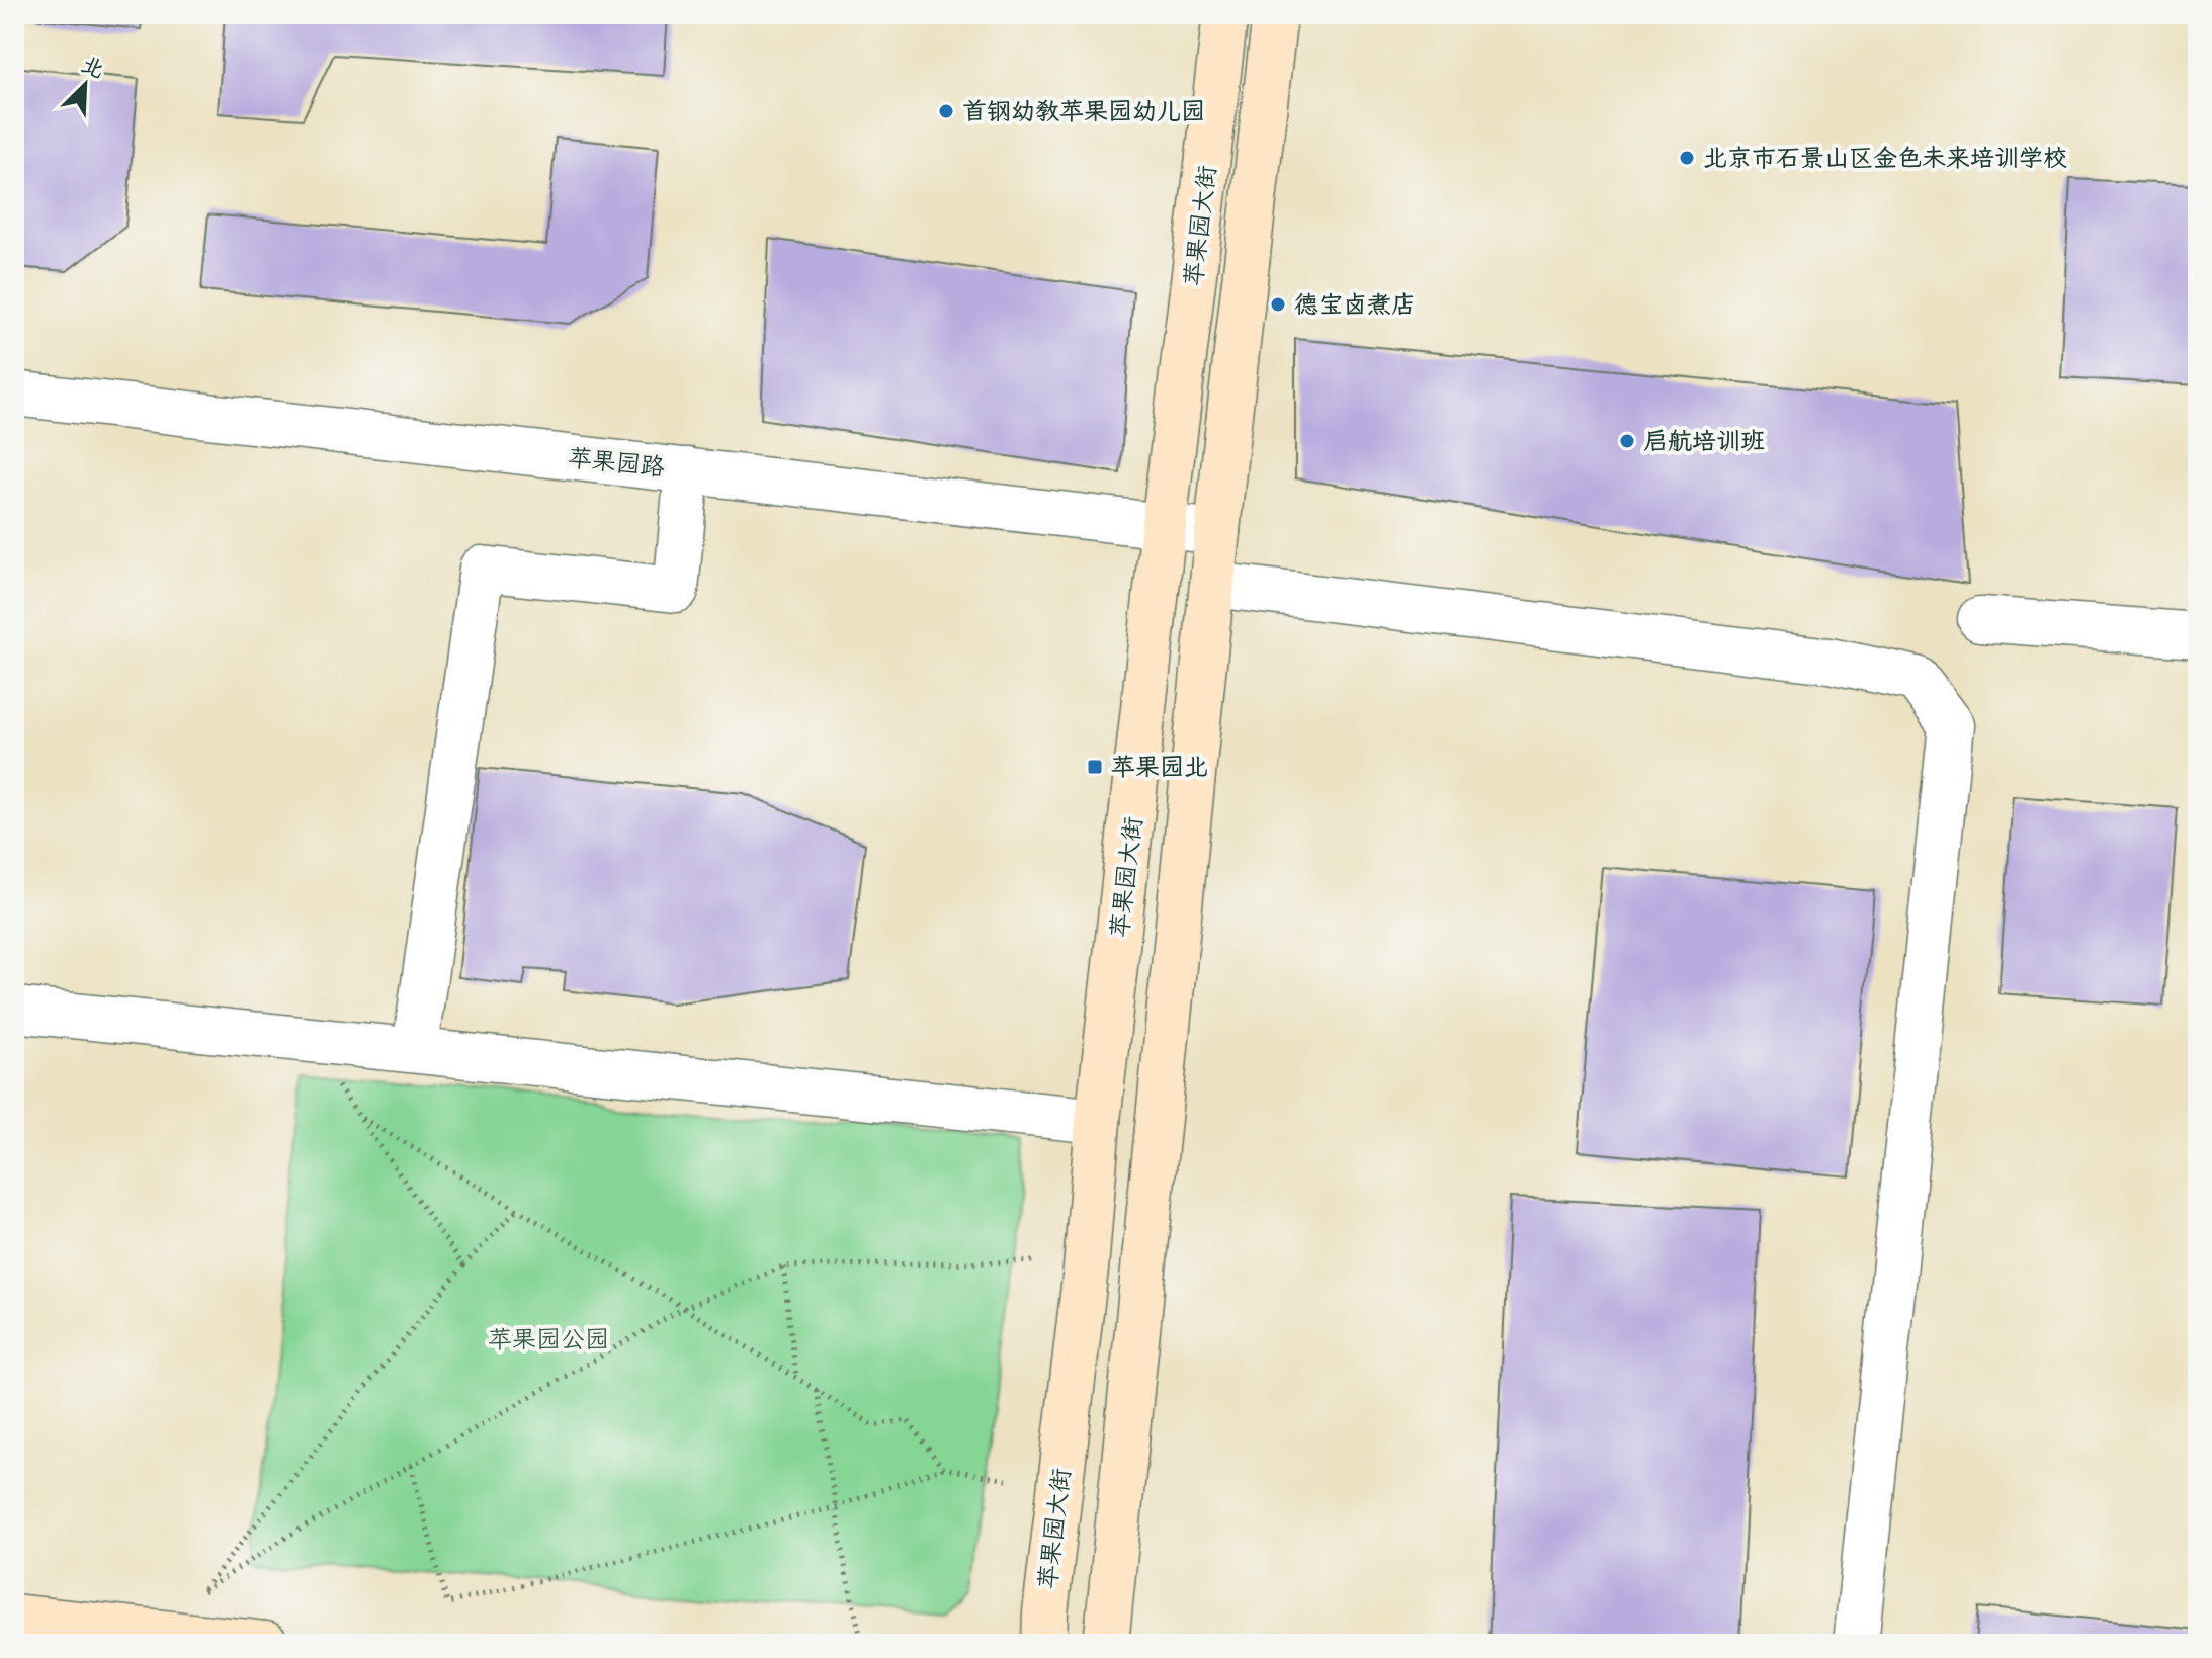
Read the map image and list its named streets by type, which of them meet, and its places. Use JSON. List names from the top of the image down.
{
  "streets": {
    "main road": ["苹果园大街"],
    "street": ["苹果园路"]
  },
  "crossings": [
    ["苹果园大街", "苹果园路"]
  ],
  "parks": ["苹果园公园"],
  "places": {
    "other": [
      "首钢幼教苹果园幼儿园",
      "北京市石景山区金色未来培训学校",
      "德宝卤煮店",
      "启航培训班"
    ],
    "transit": ["苹果园北"]
  },
  "north": "top right"
}
